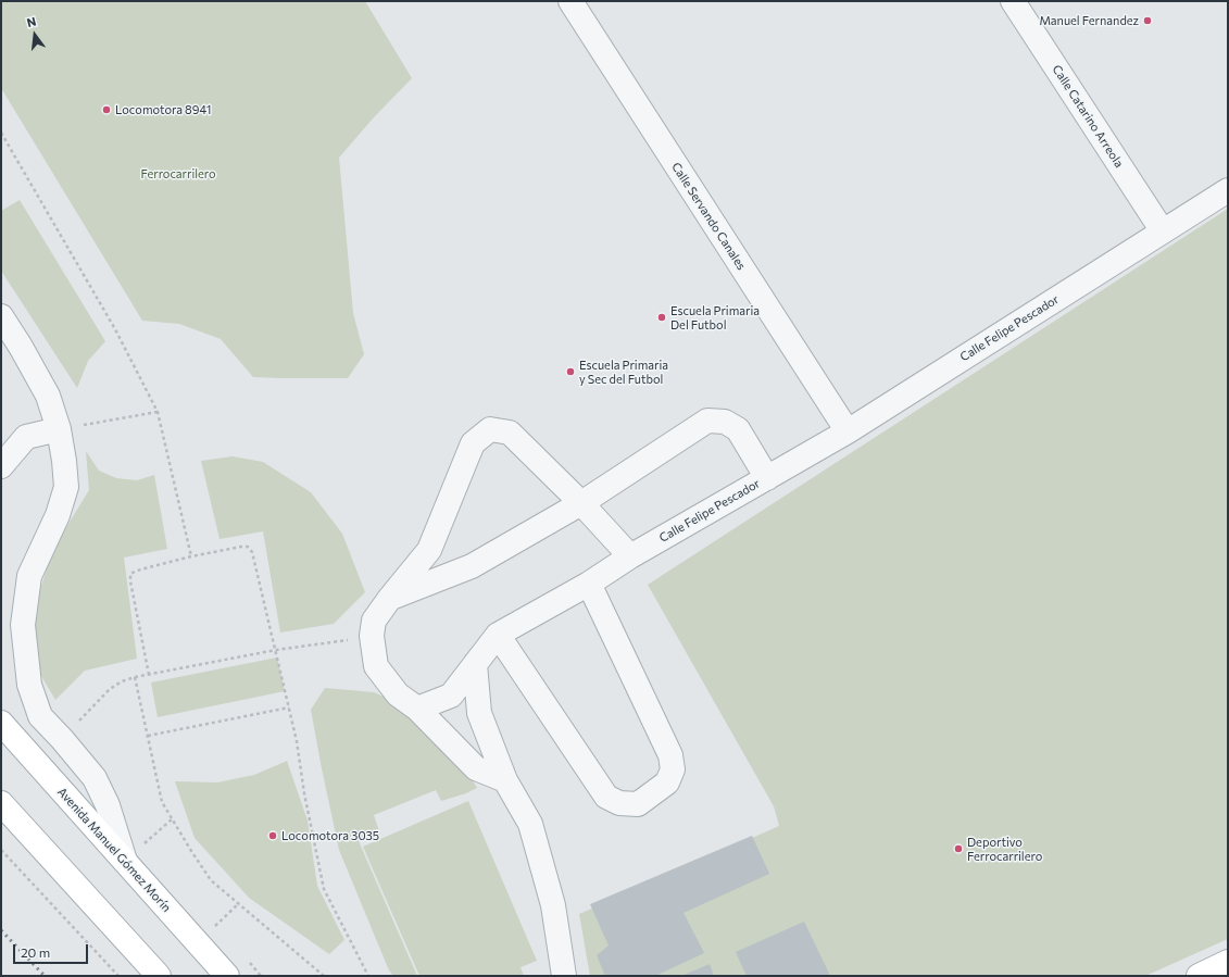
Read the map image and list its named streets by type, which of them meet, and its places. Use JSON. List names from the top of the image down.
{
  "streets": {
    "main road": ["Avenida Manuel Gómez Morín"],
    "street": ["Calle Catarino Arreola", "Calle Servando Canales", "Calle Felipe Pescador"]
  },
  "crossings": [
    ["Calle Catarino Arreola", "Calle Felipe Pescador"],
    ["Calle Servando Canales", "Calle Felipe Pescador"]
  ],
  "parks": ["Ferrocarrilero"],
  "places": [
    "Manuel Fernandez",
    "Locomotora 8941",
    "Escuela Primaria Del Futbol",
    "Escuela Primaria y Sec del Futbol",
    "Locomotora 3035",
    "Deportivo Ferrocarrilero"
  ],
  "scale_bar": "20 m",
  "north": "top"
}
